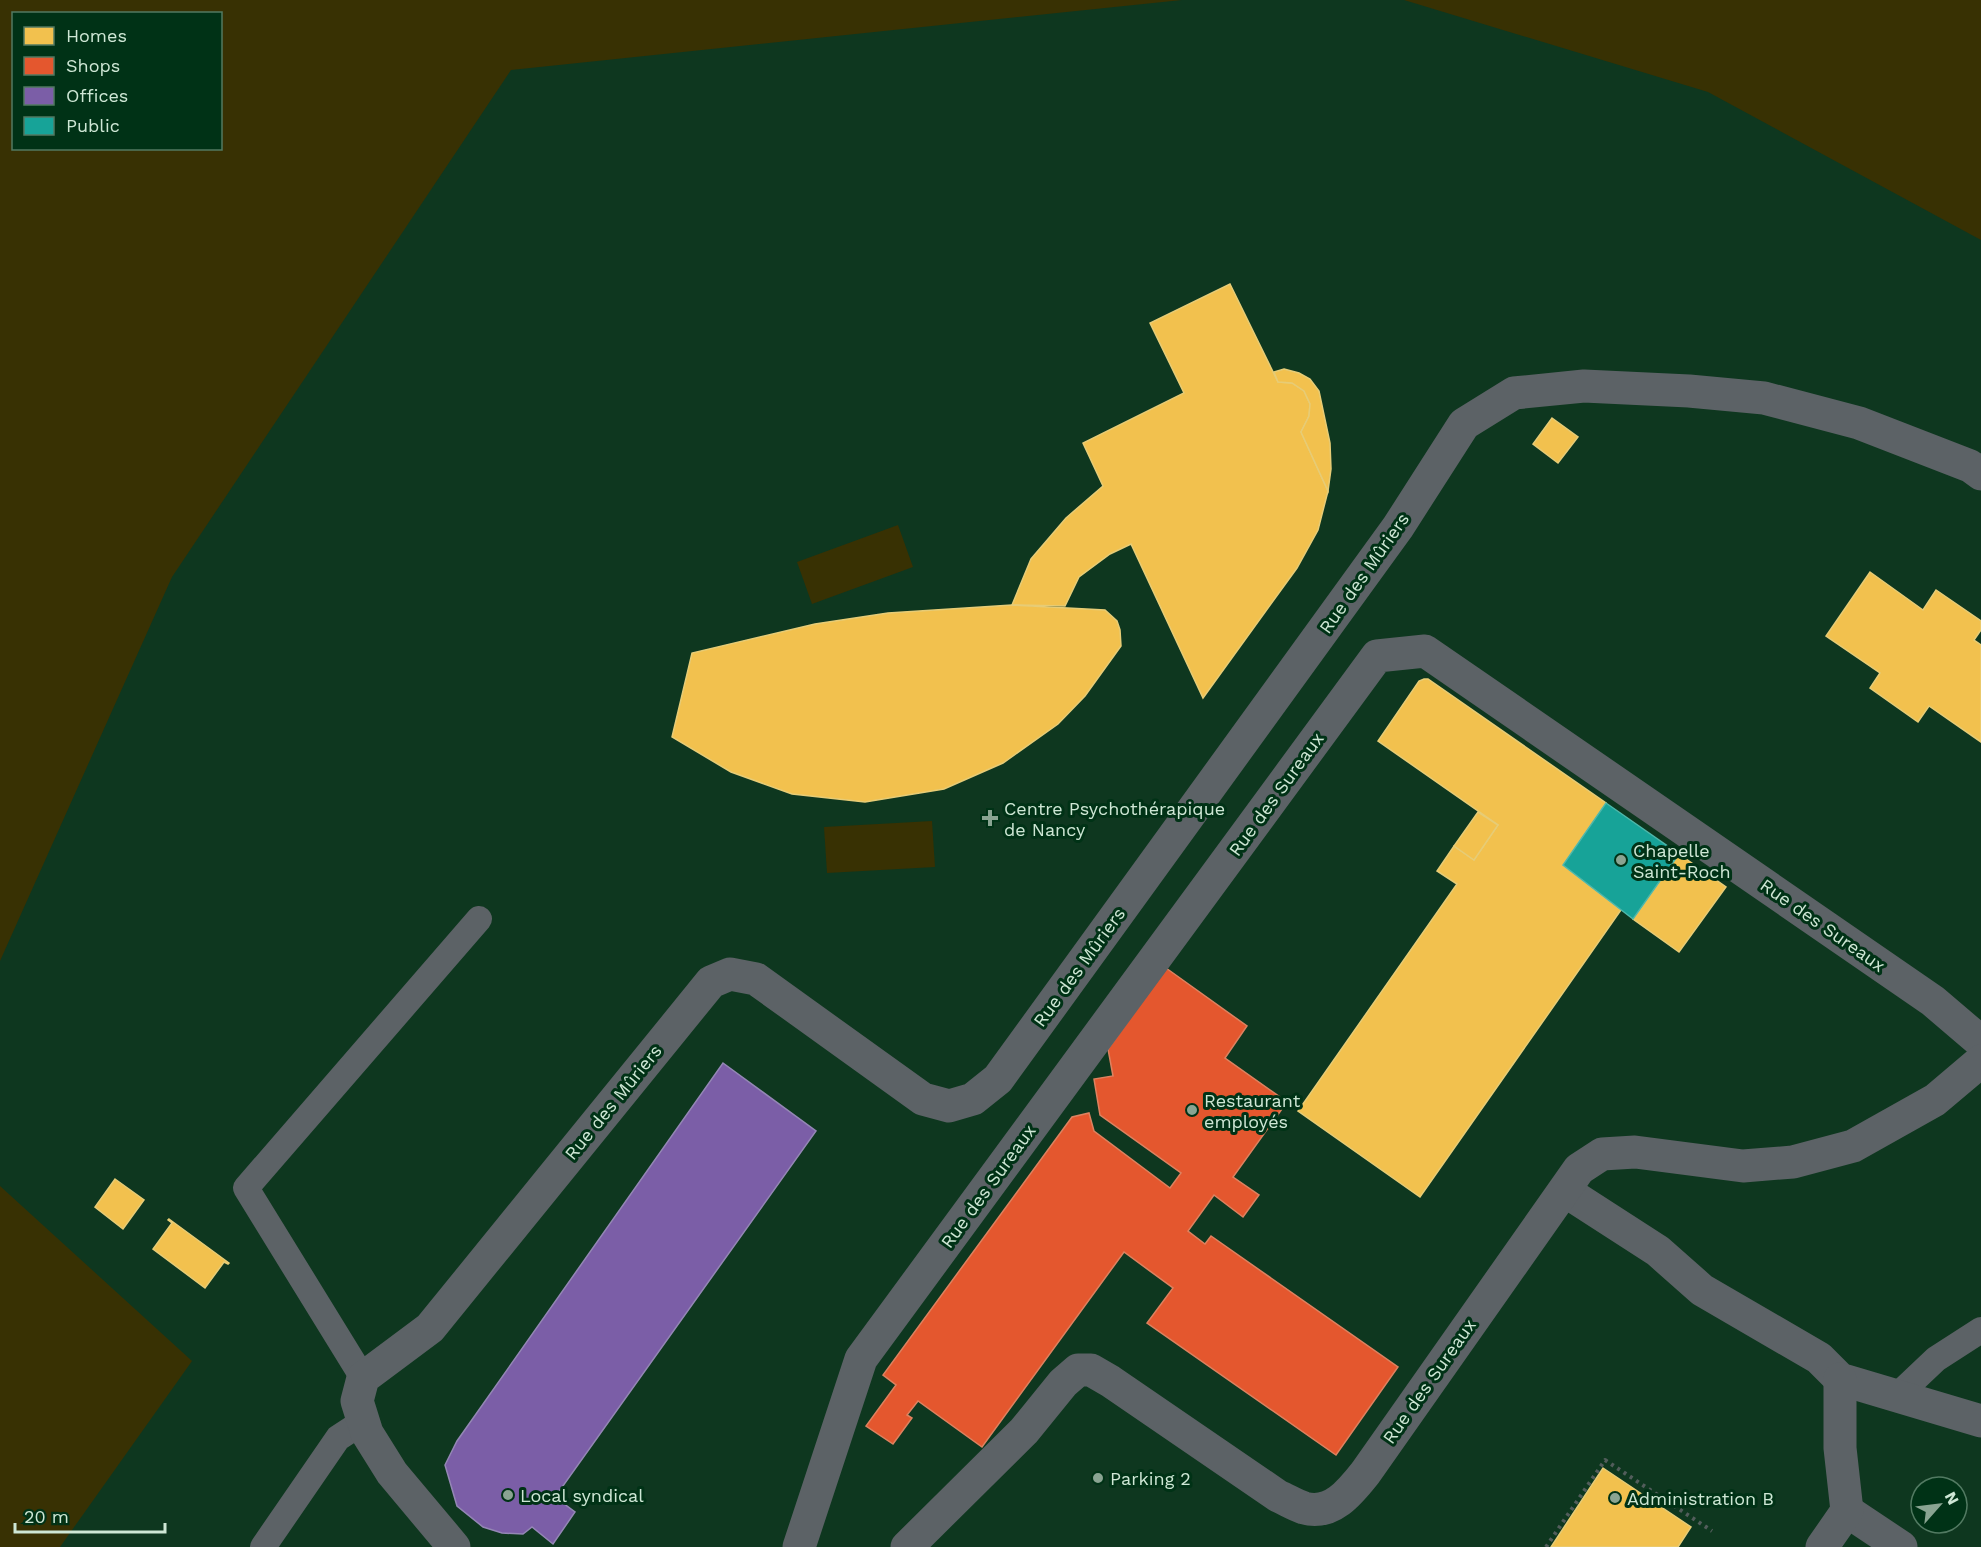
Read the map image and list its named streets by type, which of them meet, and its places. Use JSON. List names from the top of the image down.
{
  "streets": {
    "street": ["Rue des Mûriers", "Rue des Sureaux"]
  },
  "places": {
    "health": ["Centre Psychothérapique de Nancy"],
    "other": [
      "Chapelle Saint-Roch",
      "Restaurant employés",
      "Parking 2",
      "Local syndical",
      "Administration B"
    ]
  },
  "legend": [
    "Homes",
    "Shops",
    "Offices",
    "Public"
  ],
  "scale_bar": "20 m",
  "north": "top right"
}
